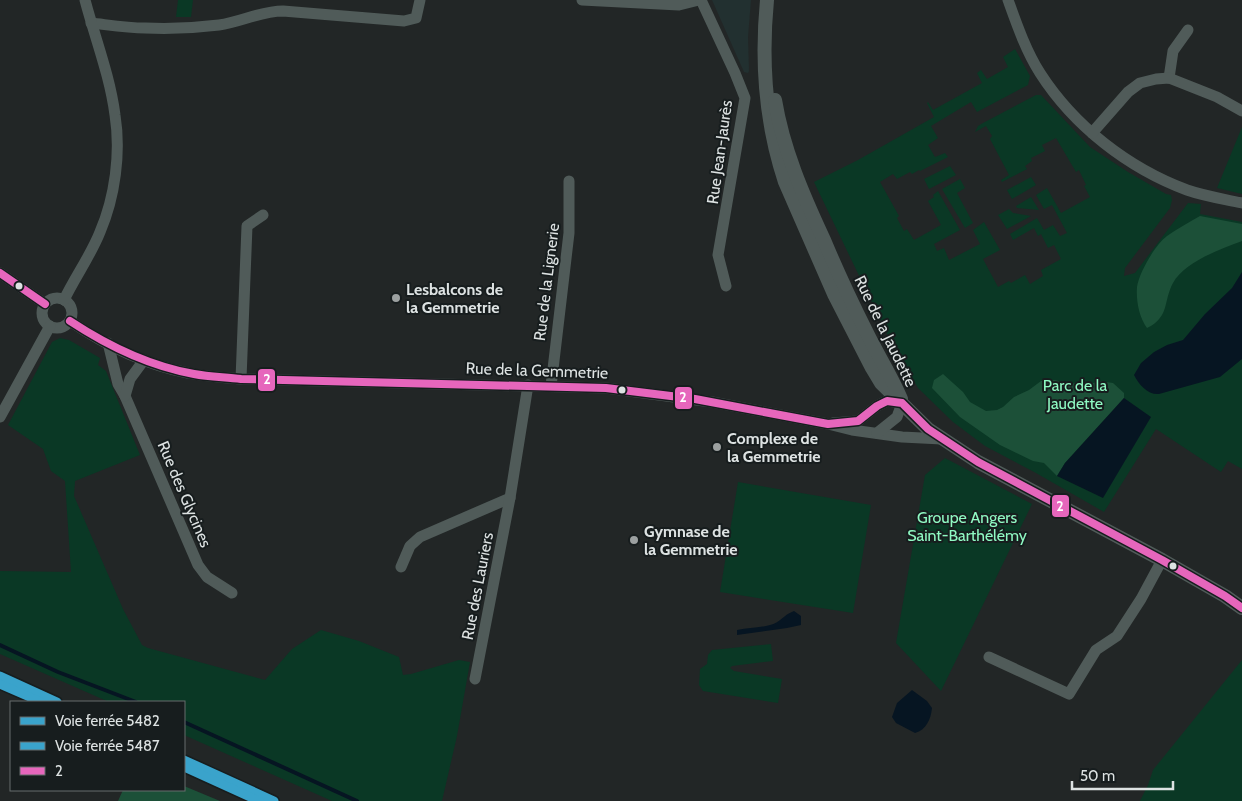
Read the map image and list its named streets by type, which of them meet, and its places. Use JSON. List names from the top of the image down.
{
  "streets": {
    "street": [
      "Rue Jean-Jaurès",
      "Rue de la Lignerie",
      "Rue de la Jaudette",
      "Rue de la Gemmetrie",
      "Rue des Glycines",
      "Rue des Lauriers"
    ]
  },
  "crossings": [
    ["Rue de la Lignerie", "Rue de la Gemmetrie"],
    ["Rue de la Gemmetrie", "Rue des Glycines"],
    ["Rue de la Gemmetrie", "Rue des Lauriers"]
  ],
  "parks": ["Parc de la Jaudette", "Groupe Angers Saint-Barthélémy"],
  "places": ["Lesbalcons de la Gemmetrie", "Complexe de la Gemmetrie", "Gymnase de la Gemmetrie"],
  "lines": ["transit line 2", "rail line 5482", "rail line 5487"],
  "legend": ["Voie ferrée 5482", "Voie ferrée 5487", "2"],
  "scale_bar": "50 m"
}
